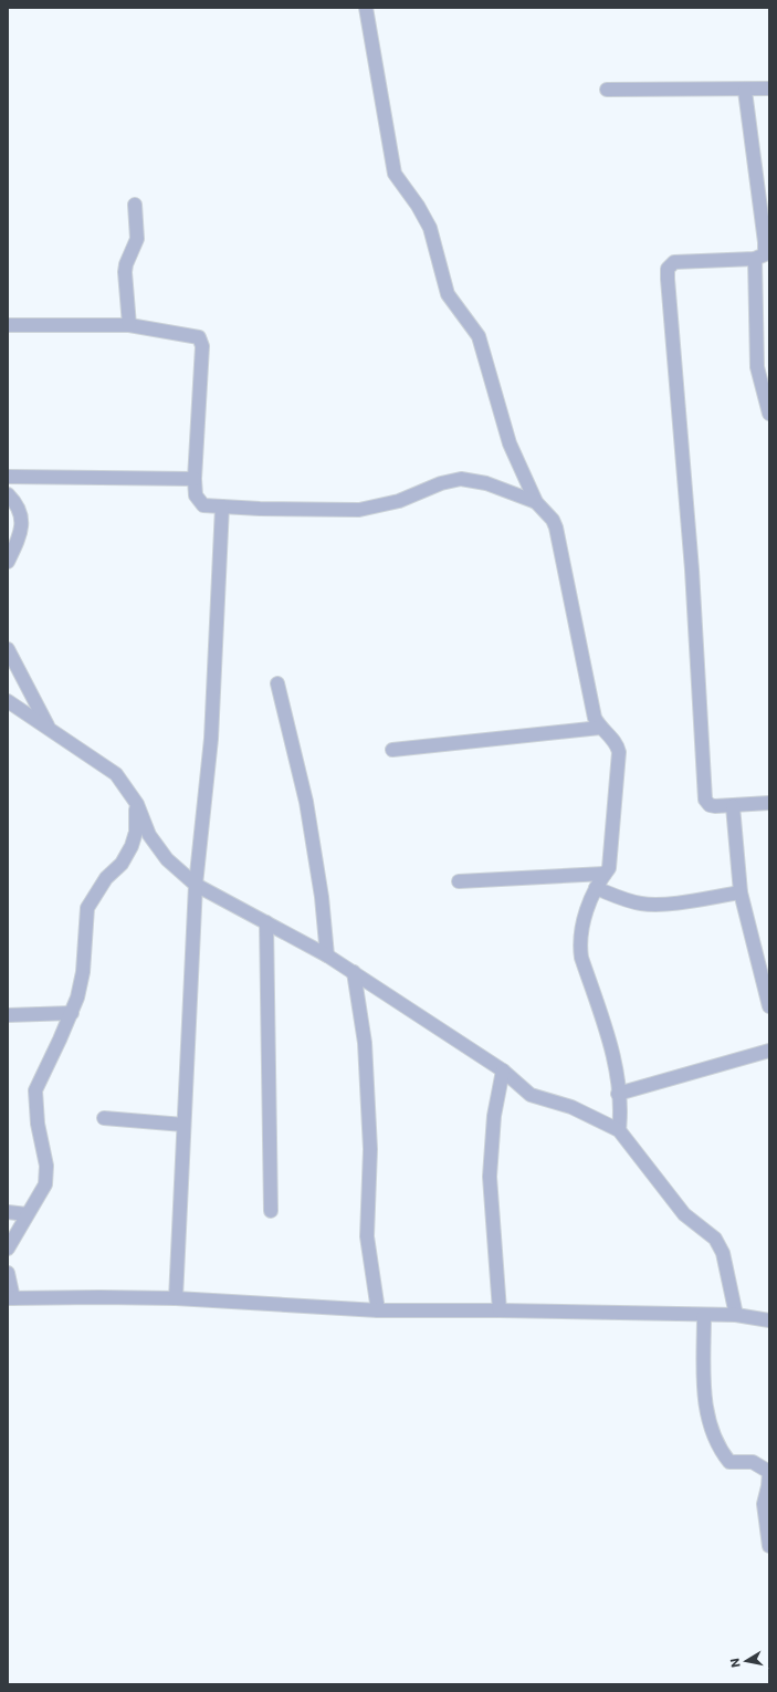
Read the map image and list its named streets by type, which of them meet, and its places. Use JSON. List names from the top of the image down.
{
  "north": "left"
}
